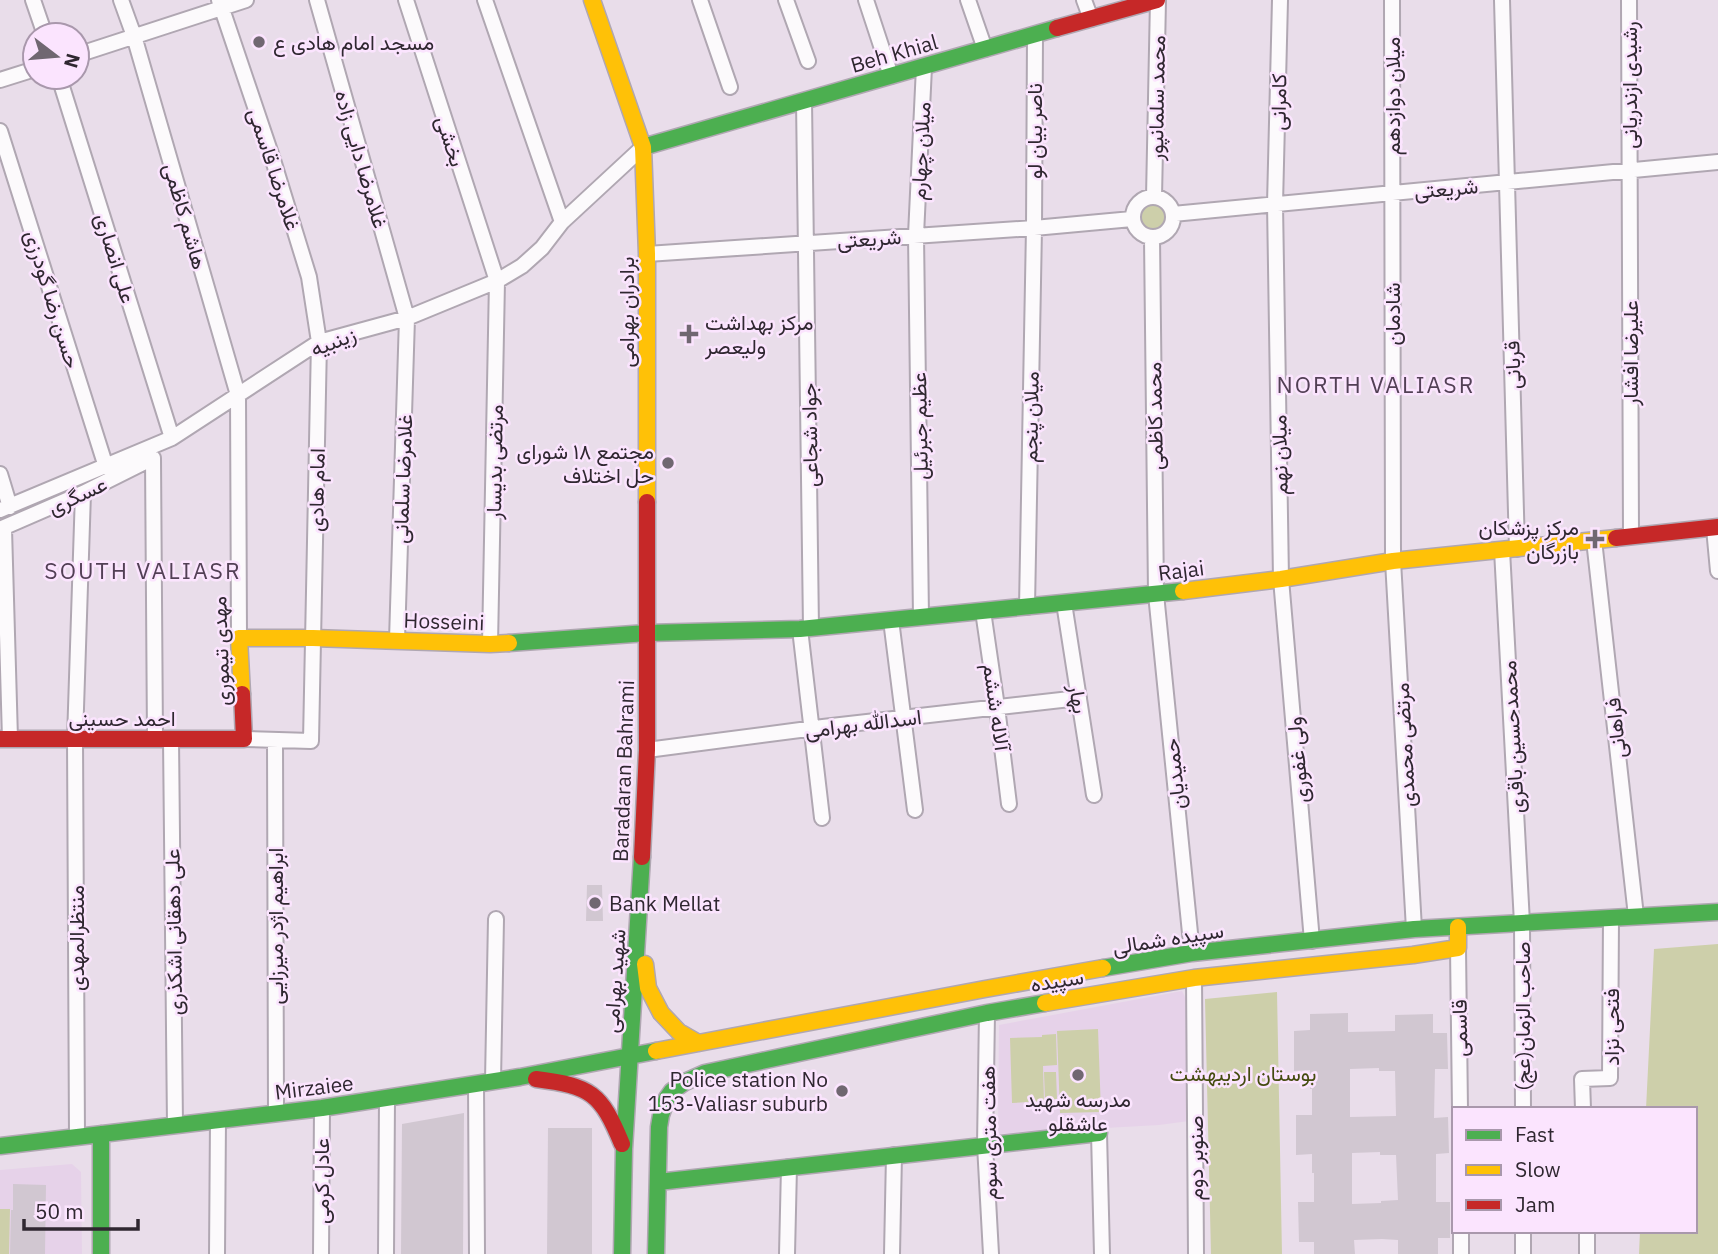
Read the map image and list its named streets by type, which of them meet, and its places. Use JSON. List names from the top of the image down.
{
  "streets": {
    "main road": [
      "Beh Khial",
      "برادران بهرامی",
      "Rajai",
      "Hosseini",
      "مهدی تیموری",
      "احمد حسینی",
      "Baradaran Bahrami",
      "سپیده شمالی",
      "سپیده",
      "شهید بهرامی",
      "Mirzaiee"
    ],
    "street": [
      "رشیدی ازندریانی",
      "میلان دوازدهم",
      "محمد سلمانپور",
      "کامرانی",
      "ناصر بیان لو",
      "بخشی",
      "میلان چهارم",
      "غلامرضا دایی زاده",
      "غلامرضا قاسمی",
      "شریعتی",
      "هاشم کاظمی",
      "علی انصاری",
      "حسن رضا گودرزی",
      "شادمان",
      "زینبیه",
      "علیرضا افشار",
      "قربانی",
      "محمد کاظمی",
      "میلان پنجم",
      "عظیم جبرئیل",
      "جواد شجاعی",
      "میلان نهم",
      "مرتضی بدیسار",
      "غلامرضا سلمانی",
      "امام هادی",
      "عسگری",
      "بهار",
      "آلاله ششم",
      "اسدالله بهرامی",
      "فراهانی",
      "محمدحسین باقری",
      "مرتضی محمدی",
      "ولی غفوری",
      "حمیدیان",
      "ابراهیم اژدر میرزایی",
      "علی دهقانی اشکذری",
      "منتظرالمهدی",
      "صاحب الزمان(عج)",
      "فتحی نزاد",
      "قاسمی",
      "هفت متری سوم",
      "صنوبر دوم",
      "عادل کرمی"
    ]
  },
  "crossings": [
    ["Beh Khial", "محمد سلمانپور"],
    ["Beh Khial", "ناصر بیان لو"],
    ["Beh Khial", "میلان چهارم"],
    ["Beh Khial", "برادران بهرامی"],
    ["Beh Khial", "زینبیه"],
    ["Beh Khial", "جواد شجاعی"],
    ["رشیدی ازندریانی", "شریعتی"],
    ["رشیدی ازندریانی", "علیرضا افشار"],
    ["میلان دوازدهم", "شریعتی"],
    ["میلان دوازدهم", "شادمان"],
    ["محمد سلمانپور", "شریعتی"],
    ["محمد سلمانپور", "محمد کاظمی"],
    ["کامرانی", "شریعتی"],
    ["کامرانی", "میلان نهم"],
    ["ناصر بیان لو", "شریعتی"],
    ["ناصر بیان لو", "میلان پنجم"],
    ["بخشی", "زینبیه"],
    ["بخشی", "مرتضی بدیسار"],
    ["میلان چهارم", "شریعتی"],
    ["میلان چهارم", "عظیم جبرئیل"],
    ["غلامرضا دایی زاده", "زینبیه"],
    ["غلامرضا دایی زاده", "غلامرضا سلمانی"],
    ["غلامرضا قاسمی", "زینبیه"],
    ["غلامرضا قاسمی", "امام هادی"],
    ["شریعتی", "برادران بهرامی"],
    ["شریعتی", "شادمان"],
    ["شریعتی", "علیرضا افشار"],
    ["شریعتی", "قربانی"],
    ["شریعتی", "محمد کاظمی"],
    ["شریعتی", "میلان پنجم"],
    ["شریعتی", "عظیم جبرئیل"],
    ["شریعتی", "جواد شجاعی"],
    ["شریعتی", "میلان نهم"],
    ["هاشم کاظمی", "زینبیه"],
    ["هاشم کاظمی", "مهدی تیموری"],
    ["علی انصاری", "زینبیه"],
    ["حسن رضا گودرزی", "زینبیه"],
    ["برادران بهرامی", "زینبیه"],
    ["برادران بهرامی", "Rajai"],
    ["برادران بهرامی", "Hosseini"],
    ["برادران بهرامی", "Baradaran Bahrami"],
    ["شادمان", "Rajai"],
    ["شادمان", "مرتضی محمدی"],
    ["زینبیه", "مرتضی بدیسار"],
    ["زینبیه", "غلامرضا سلمانی"],
    ["زینبیه", "امام هادی"],
    ["زینبیه", "مهدی تیموری"],
    ["علیرضا افشار", "Rajai"],
    ["قربانی", "Rajai"],
    ["قربانی", "محمدحسین باقری"],
    ["محمد کاظمی", "Rajai"],
    ["محمد کاظمی", "حمیدیان"],
    ["میلان پنجم", "Rajai"],
    ["عظیم جبرئیل", "Rajai"],
    ["جواد شجاعی", "Rajai"],
    ["جواد شجاعی", "اسدالله بهرامی"],
    ["میلان نهم", "Rajai"],
    ["میلان نهم", "ولی غفوری"],
    ["مرتضی بدیسار", "Hosseini"],
    ["غلامرضا سلمانی", "Hosseini"],
    ["امام هادی", "Hosseini"],
    ["عسگری", "علی دهقانی اشکذری"],
    ["عسگری", "منتظرالمهدی"],
    ["Rajai", "Hosseini"],
    ["Rajai", "بهار"],
    ["Rajai", "آلاله ششم"],
    ["Rajai", "فراهانی"],
    ["Rajai", "محمدحسین باقری"],
    ["Rajai", "مرتضی محمدی"],
    ["Rajai", "ولی غفوری"],
    ["Rajai", "Baradaran Bahrami"],
    ["Rajai", "حمیدیان"],
    ["Hosseini", "مهدی تیموری"],
    ["Hosseini", "Baradaran Bahrami"],
    ["مهدی تیموری", "احمد حسینی"],
    ["بهار", "اسدالله بهرامی"],
    ["آلاله ششم", "اسدالله بهرامی"],
    ["احمد حسینی", "علی دهقانی اشکذری"],
    ["احمد حسینی", "منتظرالمهدی"],
    ["اسدالله بهرامی", "Baradaran Bahrami"],
    ["فراهانی", "سپیده شمالی"],
    ["محمدحسین باقری", "سپیده شمالی"],
    ["محمدحسین باقری", "صاحب الزمان(عج)"],
    ["مرتضی محمدی", "سپیده شمالی"],
    ["ولی غفوری", "سپیده شمالی"],
    ["Baradaran Bahrami", "شهید بهرامی"],
    ["حمیدیان", "سپیده شمالی"],
    ["ابراهیم اژدر میرزایی", "Mirzaiee"],
    ["علی دهقانی اشکذری", "Mirzaiee"],
    ["منتظرالمهدی", "Mirzaiee"],
    ["سپیده شمالی", "شهید بهرامی"],
    ["سپیده شمالی", "صاحب الزمان(عج)"],
    ["سپیده شمالی", "فتحی نزاد"],
    ["سپیده شمالی", "Mirzaiee"],
    ["سپیده", "قاسمی"],
    ["سپیده", "هفت متری سوم"],
    ["سپیده", "صنوبر دوم"],
    ["شهید بهرامی", "Mirzaiee"],
    ["Mirzaiee", "عادل کرمی"]
  ],
  "districts": ["NORTH VALIASR", "SOUTH VALIASR"],
  "parks": ["بوستان اردیبهشت"],
  "places": {
    "other": [
      "مسجد امام هادی ع",
      "مجتمع ۱۸ شورای حل اختلاف",
      "Bank Mellat",
      "مدرسه شهید عاشقلو",
      "Police station No 153-Valiasr suburb"
    ],
    "health": ["مرکز بهداشت ولیعصر", "مرکز پزشکان بازرگان"]
  },
  "legend": ["Fast", "Slow", "Jam"],
  "scale_bar": "50 m",
  "north": "right"
}
